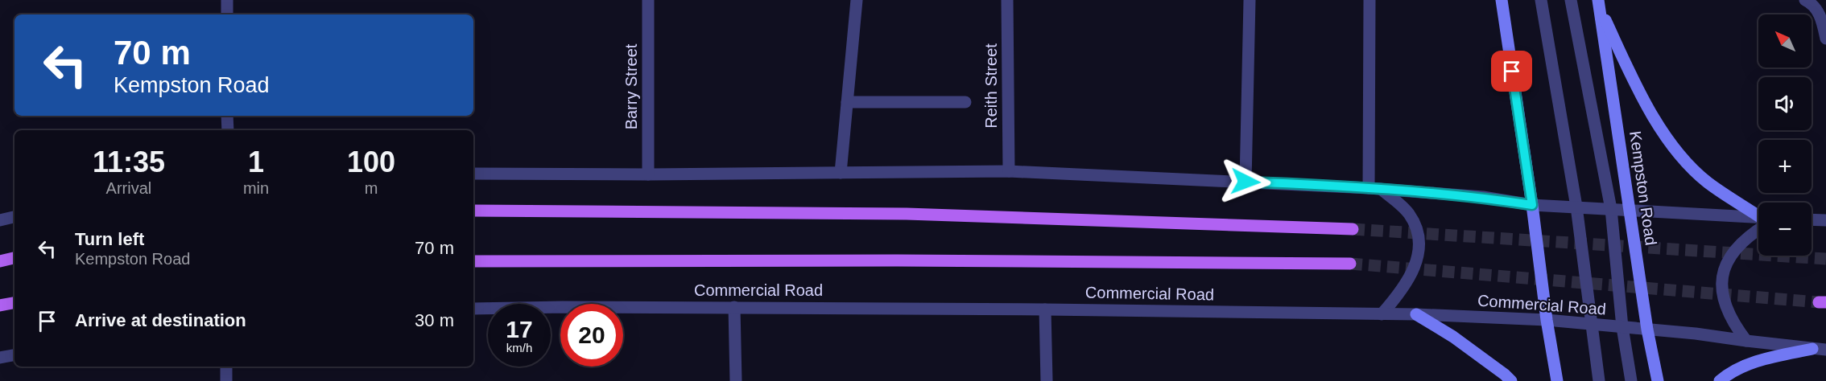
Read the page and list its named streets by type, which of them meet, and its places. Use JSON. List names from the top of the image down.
{
  "streets": {
    "main road": ["Kempston Road", "Commercial Road"],
    "street": ["Reith Street", "Barry Street"]
  },
  "crossings": [
    ["Kempston Road", "Commercial Road"]
  ],
  "north": "top left",
  "page": {
    "map_buttons": ["+", "−"],
    "turn": ["70 m", "Kempston Road"],
    "eta": [
      "11:35",
      "Arrival",
      "1",
      "min",
      "100",
      "m"
    ],
    "list": [
      {
        "name": "Turn left",
        "note": "Kempston Road",
        "value": "70 m"
      },
      {
        "name": "Arrive at destination",
        "value": "30 m"
      }
    ],
    "speed": "17 km/h",
    "limit": "20"
  }
}
